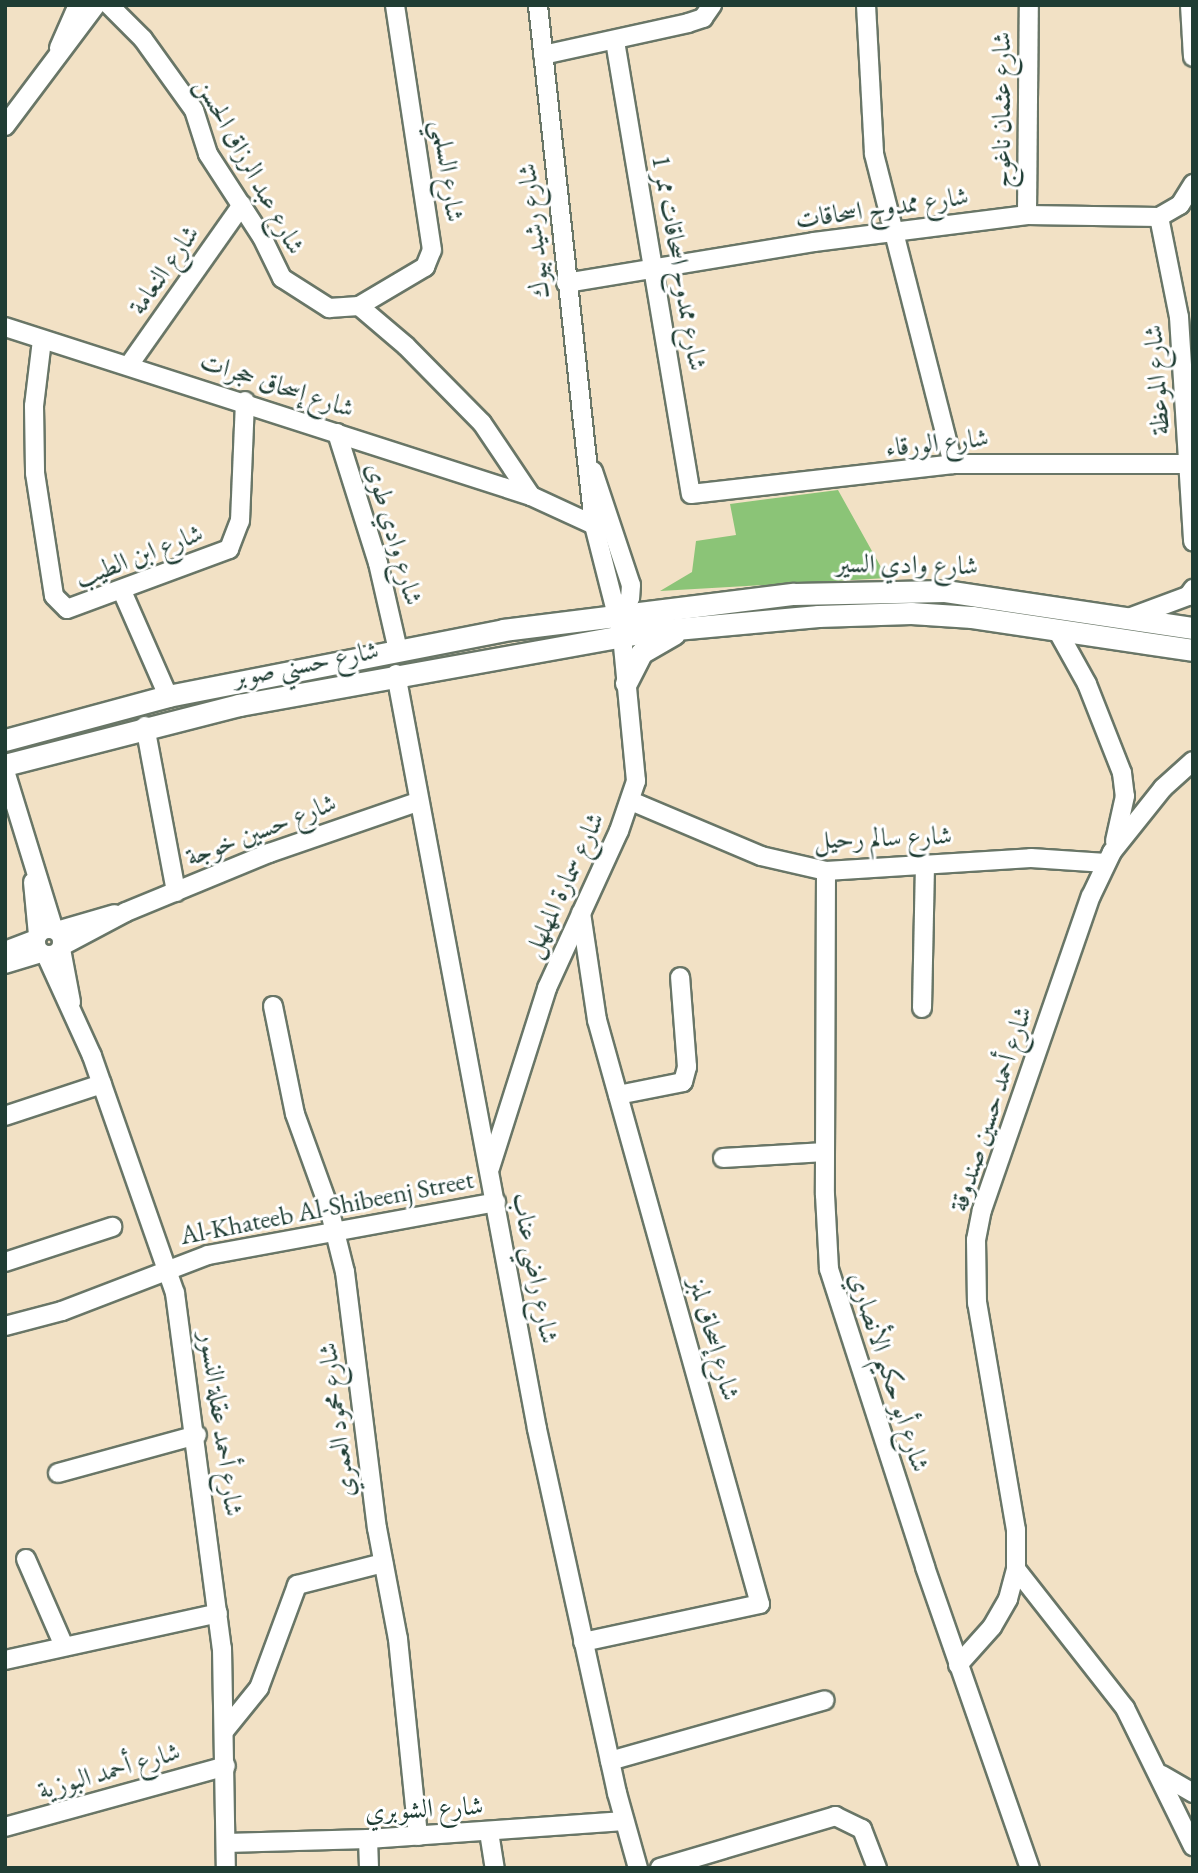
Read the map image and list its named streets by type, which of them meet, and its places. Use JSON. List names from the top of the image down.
{
  "streets": {
    "main road": ["شارع وادي السير", "شارع حسني صوبر"],
    "street": [
      "شارع عثمان ناغوج",
      "شارع عبد الرزاق الحسن",
      "شارع السلمي",
      "شارع ممدوح اسحاقات",
      "شارع رشيد بيوك",
      "شارع ممدوح اسحاقات ممر 1",
      "شارع النعامة",
      "شارع الموعظة",
      "شارع إسحاق حجرات",
      "شارع الورقاء",
      "شارع وادي طوى",
      "شارع ابن الطيب",
      "شارع حسين خوجة",
      "شارع سالم رحيل",
      "شارع سمارة المهلهل",
      "شارع أحمد حسين صندوقة",
      "Al-Khateeb Al-Shibeenj Street",
      "شارع راضي عناب",
      "شارع إسحاق لمبز",
      "شارع أبو حكيم الأنصاري",
      "شارع محمود العمري",
      "شارع أحمد عقلة النسور",
      "شارع أحمد البوزية",
      "شارع الشوبري"
    ]
  },
  "crossings": [
    ["شارع عثمان ناغوج", "شارع ممدوح اسحاقات"],
    ["شارع عبد الرزاق الحسن", "شارع السلمي"],
    ["شارع عبد الرزاق الحسن", "شارع النعامة"],
    ["شارع ممدوح اسحاقات", "شارع رشيد بيوك"],
    ["شارع ممدوح اسحاقات", "شارع ممدوح اسحاقات ممر 1"],
    ["شارع ممدوح اسحاقات", "شارع الموعظة"],
    ["شارع رشيد بيوك", "شارع إسحاق حجرات"],
    ["شارع رشيد بيوك", "شارع وادي السير"],
    ["شارع رشيد بيوك", "شارع حسني صوبر"],
    ["شارع رشيد بيوك", "شارع سمارة المهلهل"],
    ["شارع ممدوح اسحاقات ممر 1", "شارع الورقاء"],
    ["شارع النعامة", "شارع إسحاق حجرات"],
    ["شارع الموعظة", "شارع الورقاء"],
    ["شارع إسحاق حجرات", "شارع وادي طوى"],
    ["شارع إسحاق حجرات", "شارع ابن الطيب"],
    ["شارع وادي طوى", "شارع حسني صوبر"],
    ["شارع وادي السير", "شارع حسني صوبر"],
    ["شارع وادي السير", "شارع سمارة المهلهل"],
    ["شارع وادي السير", "شارع أحمد حسين صندوقة"],
    ["شارع حسني صوبر", "شارع سمارة المهلهل"],
    ["شارع حسني صوبر", "شارع راضي عناب"],
    ["شارع حسين خوجة", "شارع راضي عناب"],
    ["شارع حسين خوجة", "شارع أحمد عقلة النسور"],
    ["شارع سالم رحيل", "شارع سمارة المهلهل"],
    ["شارع سالم رحيل", "شارع أحمد حسين صندوقة"],
    ["شارع سالم رحيل", "شارع أبو حكيم الأنصاري"],
    ["شارع سمارة المهلهل", "شارع راضي عناب"],
    ["شارع سمارة المهلهل", "شارع إسحاق لمبز"],
    ["شارع أحمد حسين صندوقة", "شارع أبو حكيم الأنصاري"],
    ["Al-Khateeb Al-Shibeenj Street", "شارع راضي عناب"],
    ["Al-Khateeb Al-Shibeenj Street", "شارع محمود العمري"],
    ["Al-Khateeb Al-Shibeenj Street", "شارع أحمد عقلة النسور"],
    ["شارع راضي عناب", "شارع إسحاق لمبز"],
    ["شارع راضي عناب", "شارع الشوبري"],
    ["شارع محمود العمري", "شارع الشوبري"],
    ["شارع أحمد عقلة النسور", "شارع أحمد البوزية"],
    ["شارع أحمد عقلة النسور", "شارع الشوبري"]
  ]
}
